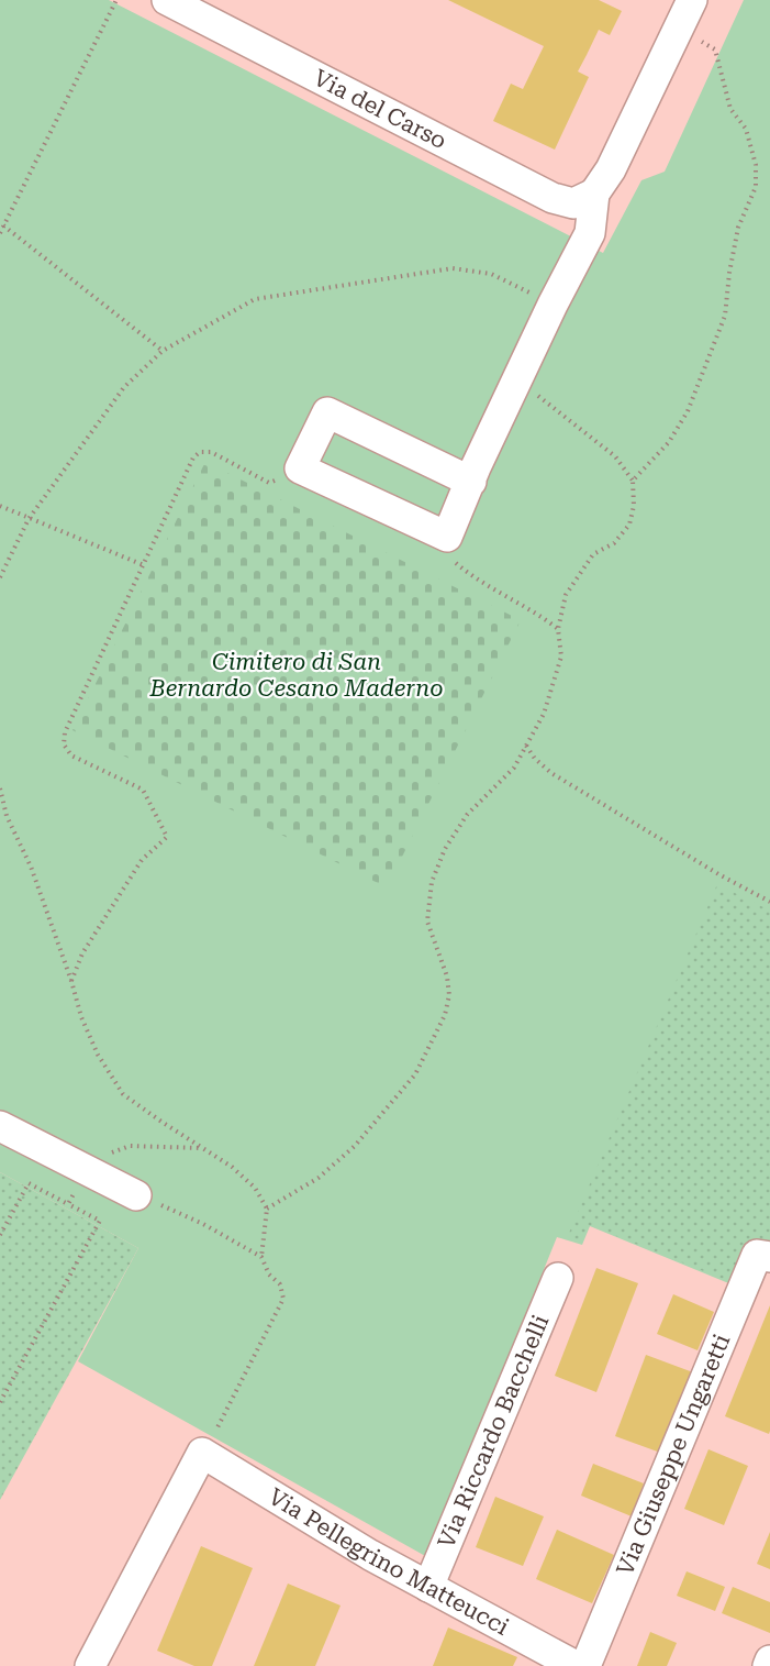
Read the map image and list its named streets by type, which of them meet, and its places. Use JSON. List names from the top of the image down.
{
  "streets": {
    "street": [
      "Via del Carso",
      "Via Riccardo Bacchelli",
      "Via Giuseppe Ungaretti",
      "Via Pellegrino Matteucci"
    ]
  },
  "crossings": [
    ["Via Riccardo Bacchelli", "Via Pellegrino Matteucci"],
    ["Via Giuseppe Ungaretti", "Via Pellegrino Matteucci"]
  ],
  "parks": ["Cimitero di San Bernardo Cesano Maderno"]
}
